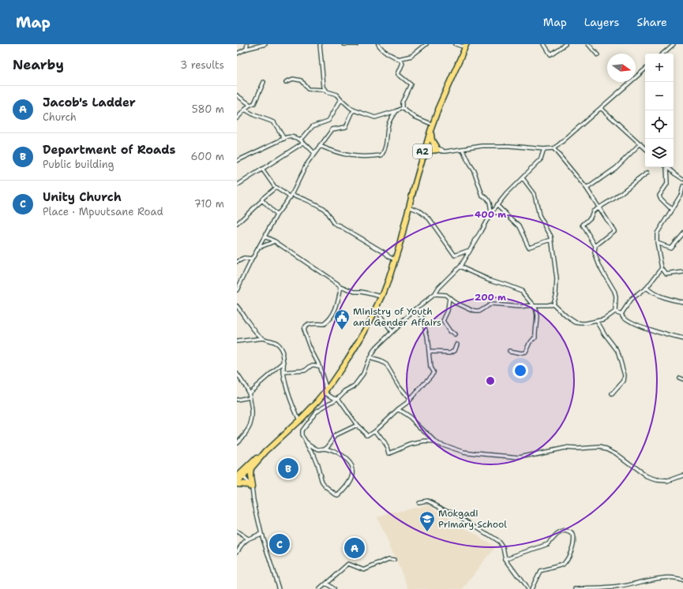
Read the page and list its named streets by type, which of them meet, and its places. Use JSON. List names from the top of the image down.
{
  "streets": {
    "highway": ["A2"]
  },
  "places": {
    "public building": ["Ministry of Youth and Gender Affairs"],
    "school or university": ["Mokgadi Primary School"]
  },
  "north": "right",
  "page": {
    "header": "Map",
    "nav": ["Map", "Layers", "Share"],
    "heading": ["Nearby", "3 results"],
    "map_buttons": ["+", "−"],
    "list": [
      {
        "mark": "A",
        "name": "Jacob's Ladder",
        "note": "Church",
        "value": "580 m"
      },
      {
        "mark": "B",
        "name": "Department of Roads",
        "note": "Public building",
        "value": "600 m"
      },
      {
        "mark": "C",
        "name": "Unity Church",
        "note": "Place · Mpuutsane Road",
        "value": "710 m"
      }
    ],
    "pins": ["B", "C", "A"]
  },
  "rings": ["400 m", "200 m"]
}
